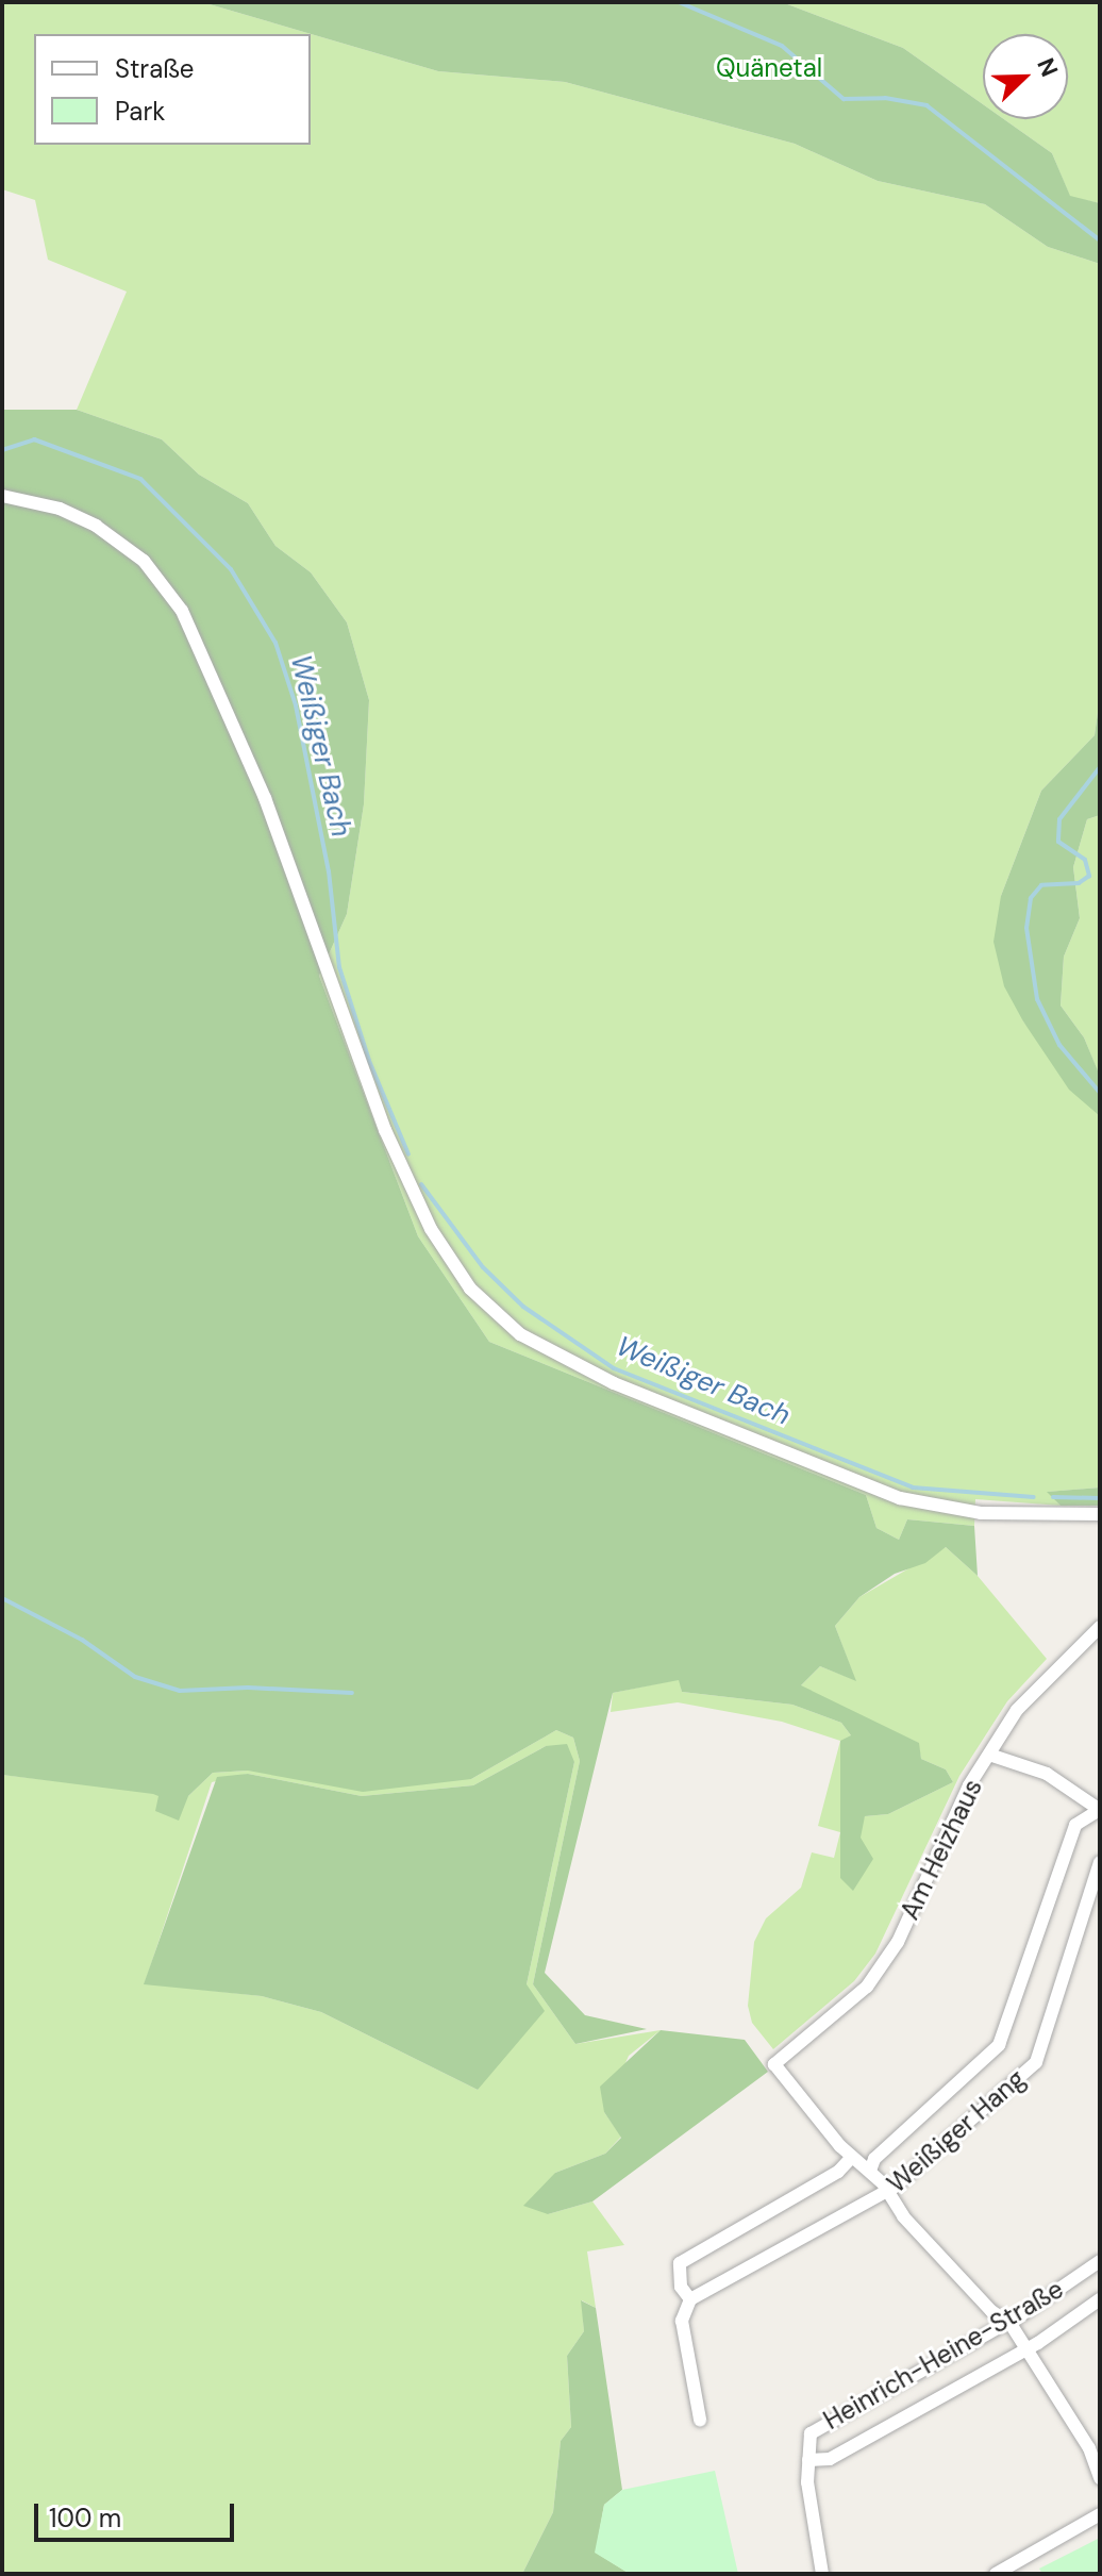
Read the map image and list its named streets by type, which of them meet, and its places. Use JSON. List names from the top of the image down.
{
  "streets": {
    "street": ["Am Heizhaus", "Weißiger Hang", "Heinrich-Heine-Straße"]
  },
  "crossings": [
    ["Am Heizhaus", "Weißiger Hang"]
  ],
  "water": ["Weißiger Bach"],
  "parks": ["Quänetal"],
  "legend": ["Straße", "Park"],
  "scale_bar": "100 m",
  "north": "top right"
}
